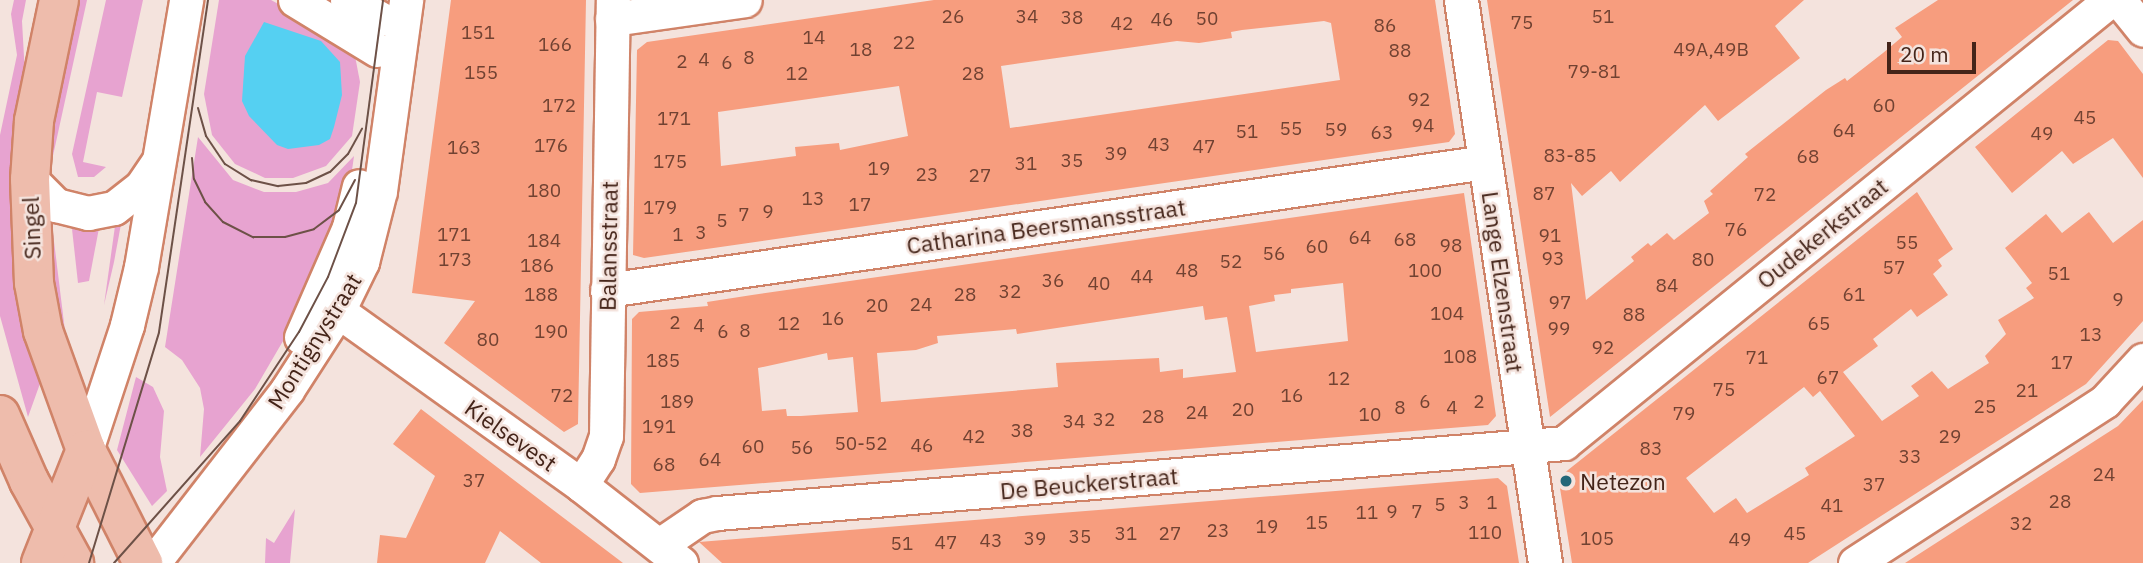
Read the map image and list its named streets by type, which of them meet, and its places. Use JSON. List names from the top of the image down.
{
  "streets": {
    "main road": ["Singel"],
    "street": [
      "Catharina Beersmansstraat",
      "Oudekerkstraat",
      "Balansstraat",
      "Lange Elzenstraat",
      "Montignystraat",
      "Kielsevest",
      "De Beuckerstraat"
    ]
  },
  "crossings": [
    ["Catharina Beersmansstraat", "Balansstraat"],
    ["Catharina Beersmansstraat", "Lange Elzenstraat"],
    ["Oudekerkstraat", "Lange Elzenstraat"],
    ["Oudekerkstraat", "De Beuckerstraat"],
    ["Balansstraat", "Kielsevest"],
    ["Lange Elzenstraat", "De Beuckerstraat"],
    ["Montignystraat", "Kielsevest"],
    ["Kielsevest", "De Beuckerstraat"]
  ],
  "places": ["Netezon"],
  "house_numbers": [
    "26",
    "34",
    "51",
    "38",
    "50",
    "46",
    "75",
    "42",
    "86",
    "151",
    "14",
    "22",
    "166",
    "18",
    "49A,49B",
    "88",
    "8",
    "4",
    "2",
    "6",
    "79-81",
    "155",
    "12",
    "28",
    "92",
    "172",
    "60",
    "45",
    "171",
    "94",
    "55",
    "59",
    "64",
    "51",
    "63",
    "49",
    "43",
    "176",
    "47",
    "163",
    "39",
    "83-85",
    "68",
    "35",
    "175",
    "31",
    "19",
    "23",
    "27",
    "180",
    "87",
    "72",
    "13",
    "17",
    "179",
    "9",
    "7",
    "5",
    "76",
    "3",
    "171",
    "1",
    "91",
    "64",
    "68",
    "184",
    "55",
    "98",
    "60",
    "56",
    "93",
    "173",
    "80",
    "52",
    "186",
    "57",
    "48",
    "100",
    "51",
    "44",
    "36",
    "40",
    "84",
    "32",
    "188",
    "28",
    "61",
    "9",
    "97",
    "24",
    "20",
    "104",
    "88",
    "16",
    "2",
    "12",
    "65",
    "4",
    "99",
    "8",
    "190",
    "6",
    "13",
    "80",
    "92",
    "108",
    "71",
    "185",
    "17",
    "67",
    "12",
    "75",
    "21",
    "72",
    "16",
    "189",
    "6",
    "2",
    "25",
    "8",
    "4",
    "20",
    "24",
    "79",
    "10",
    "28",
    "32",
    "34",
    "191",
    "38",
    "42",
    "29",
    "50-52",
    "46",
    "60",
    "56",
    "83",
    "33",
    "64",
    "68",
    "24",
    "37",
    "37",
    "28",
    "3",
    "1",
    "5",
    "41",
    "9",
    "7",
    "11",
    "15",
    "32",
    "19",
    "23",
    "110",
    "31",
    "27",
    "45",
    "35",
    "39",
    "105",
    "49",
    "43",
    "47",
    "51"
  ],
  "scale_bar": "20 m"
}
